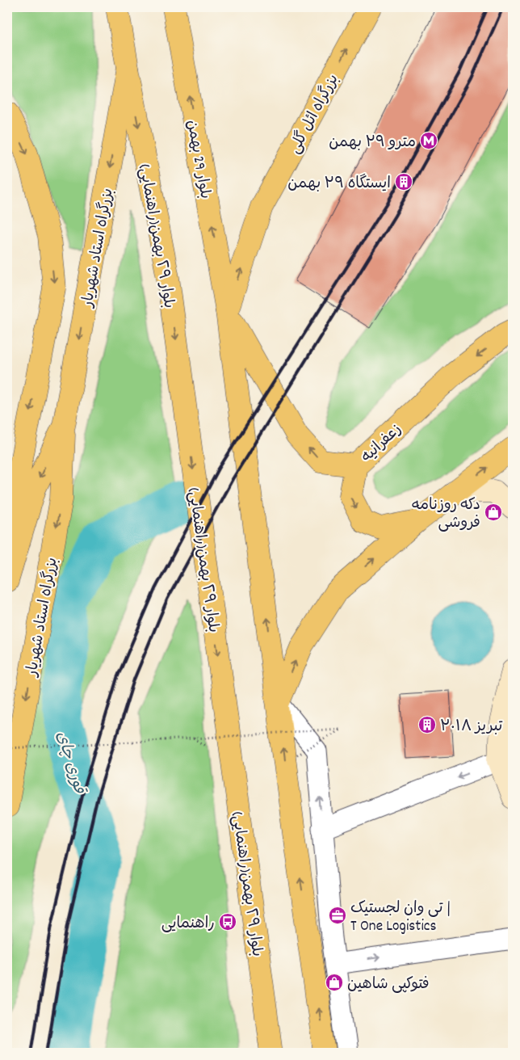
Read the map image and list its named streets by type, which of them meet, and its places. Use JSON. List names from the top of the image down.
{
  "streets": {
    "main road": [
      "بزرگراه ائل گلی",
      "بلوار 29 بهمن",
      "بلوار ٢٩ بهمن(راهنمایی)",
      "بزرگراه استاد شهریار",
      "زعفرانیه"
    ]
  },
  "crossings": [
    ["بزرگراه ائل گلی", "بلوار 29 بهمن"],
    ["بزرگراه ائل گلی", "زعفرانیه"],
    ["بلوار 29 بهمن", "زعفرانیه"],
    ["بلوار ٢٩ بهمن(راهنمایی)", "بزرگراه استاد شهریار"]
  ],
  "one_way": ["بزرگراه ائل گلی"],
  "water": ["قوری چای"],
  "places": {
    "metro station": ["مترو ۲۹ بهمن"],
    "building": ["ایستگاه ۲۹ بهمن", "تبریز ۲۰۱۸"],
    "shop": ["دکه روزنامه فروشی", "فتوکپی شاهین"],
    "office": ["تی وان لجستیک | T One Logistics"],
    "bus stop": ["راهنمایی"]
  }
}
